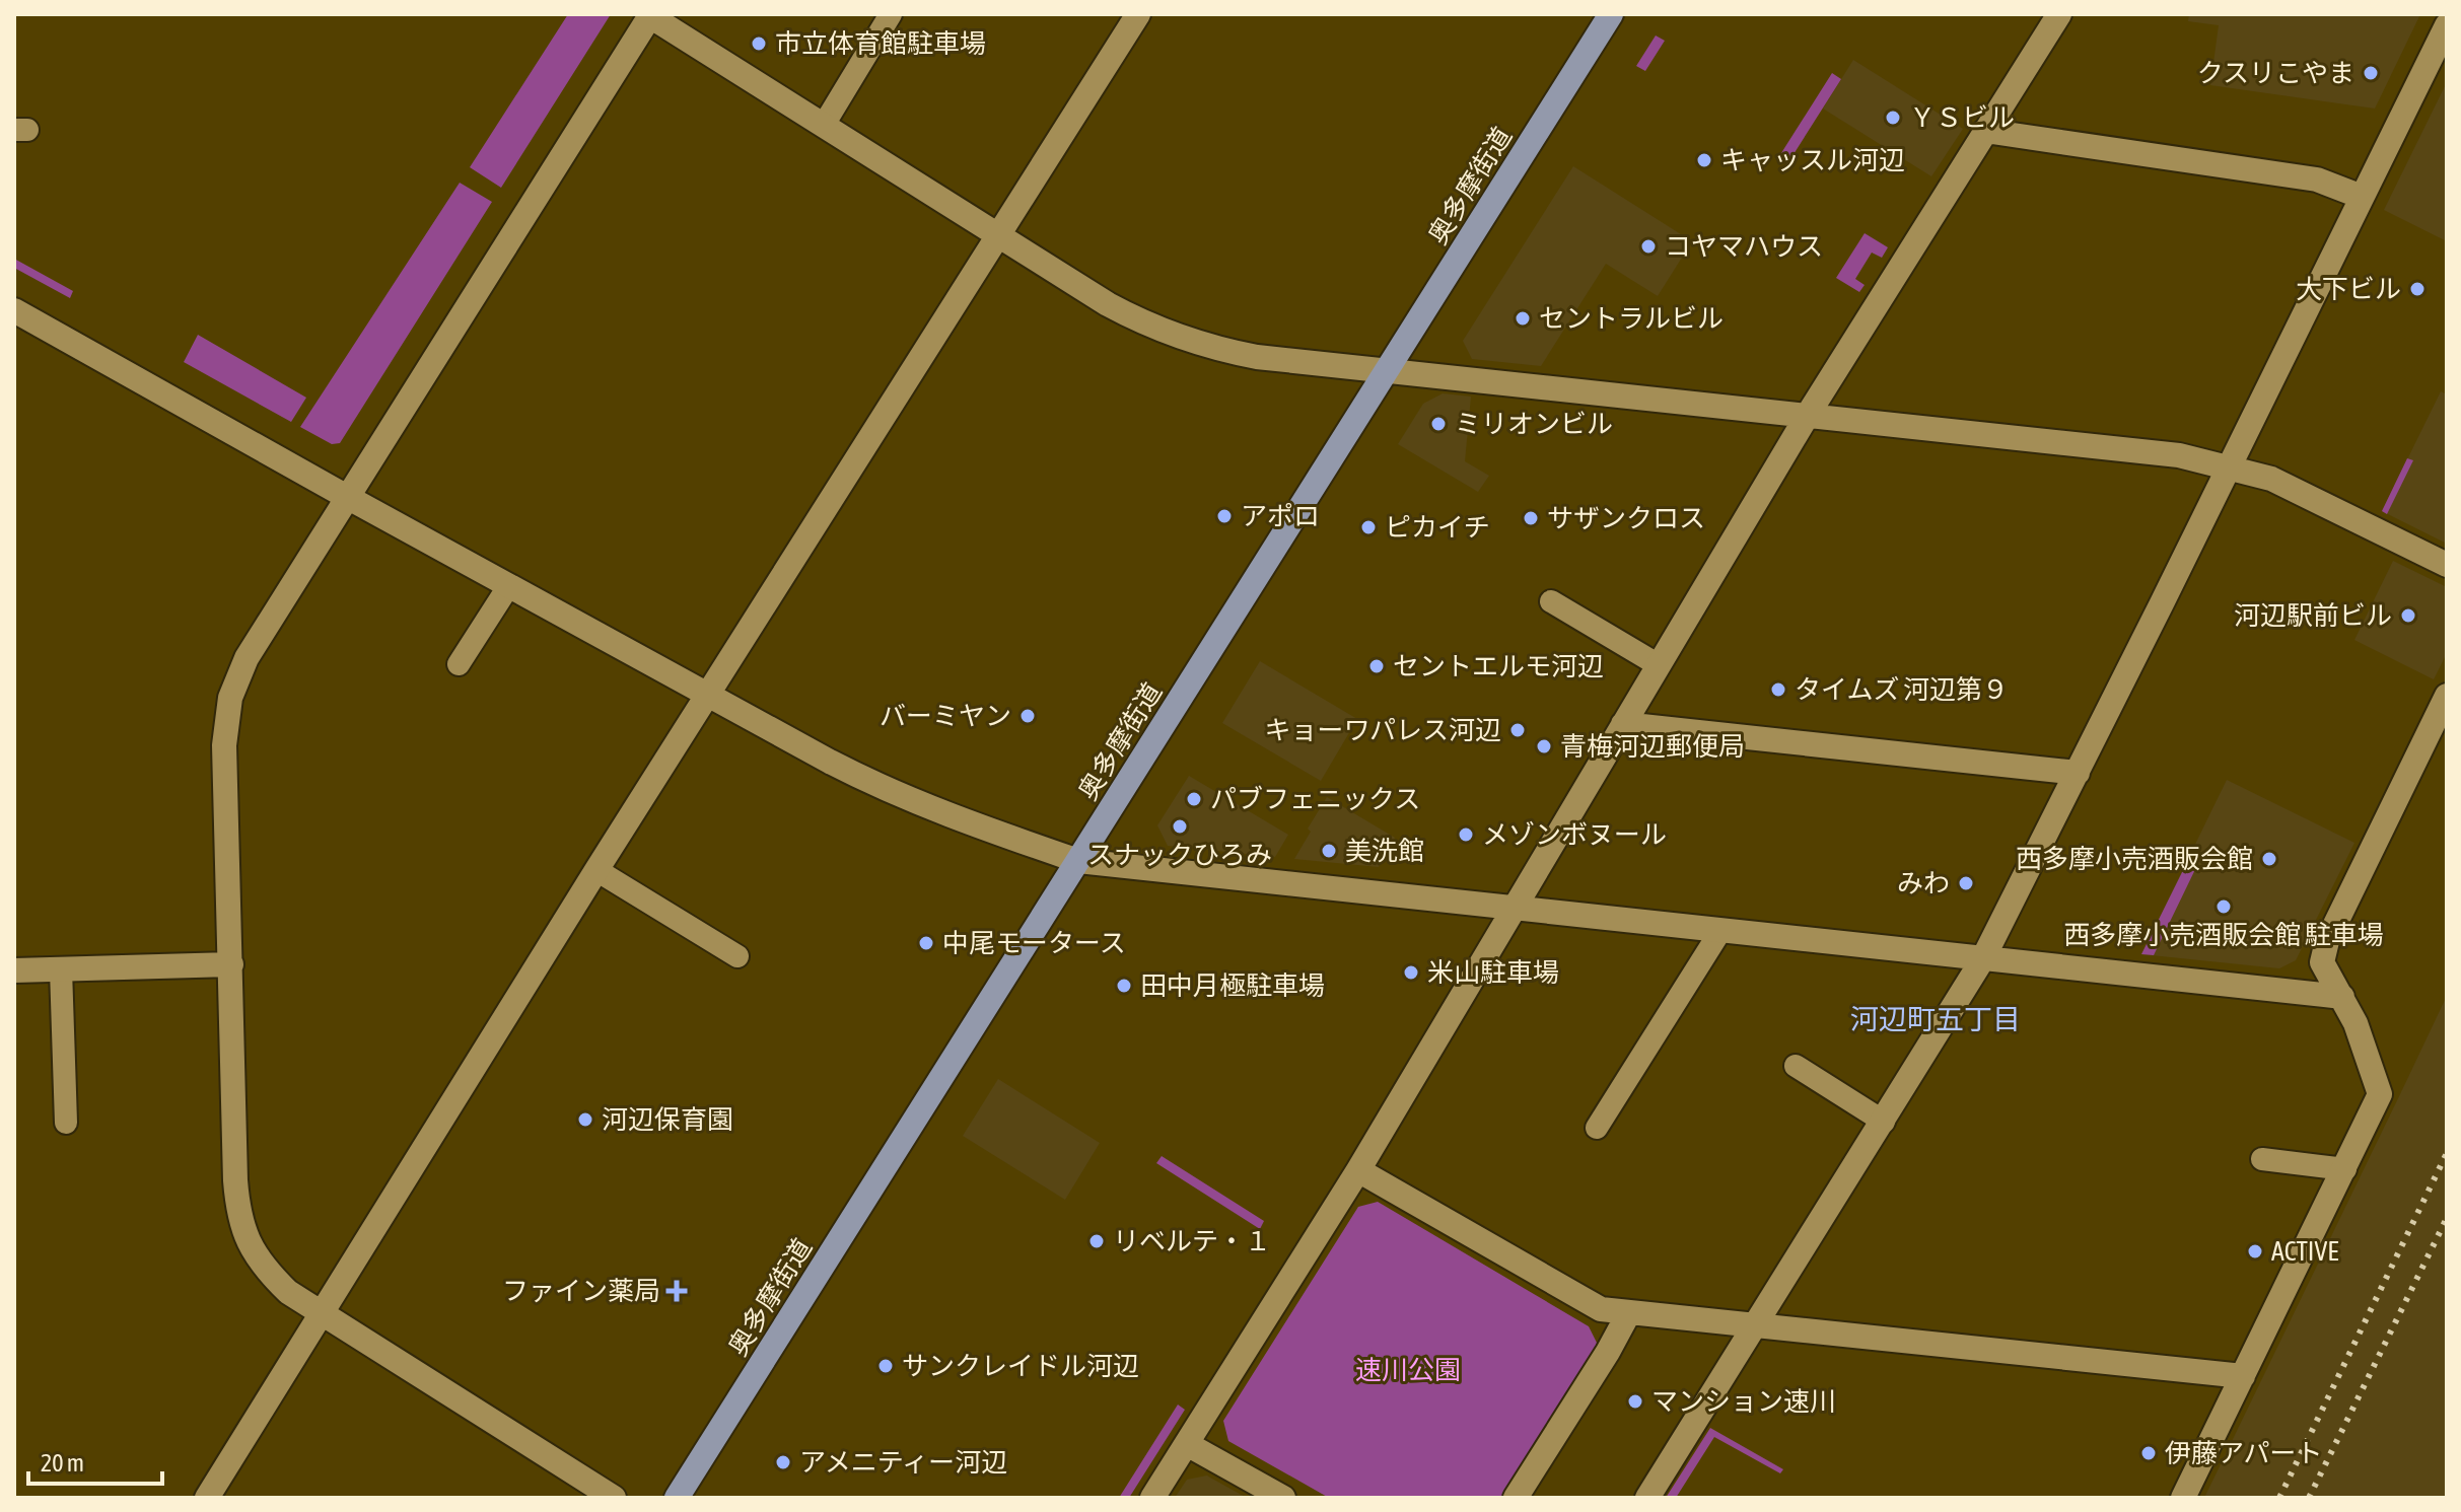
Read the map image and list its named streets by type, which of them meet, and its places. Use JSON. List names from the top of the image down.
{
  "streets": {
    "main road": ["奥多摩街道"]
  },
  "districts": ["河辺町五丁目"],
  "parks": ["速川公園"],
  "places": {
    "other": [
      "市立体育館駐車場",
      "クスリこやま",
      "ＹＳビル",
      "キャッスル河辺",
      "コヤマハウス",
      "大下ビル",
      "セントラルビル",
      "ミリオンビル",
      "アポロ",
      "サザンクロス",
      "ピカイチ",
      "河辺駅前ビル",
      "セントエルモ河辺",
      "タイムズ 河辺第９",
      "バーミヤン",
      "キョーワパレス河辺",
      "青梅河辺郵便局",
      "パブフェニックス",
      "スナックひろみ",
      "メゾンボヌール",
      "美洗館",
      "西多摩小売酒販会館",
      "みわ",
      "西多摩小売酒販会館 駐車場",
      "中尾モータース",
      "米山駐車場",
      "田中月極駐車場",
      "河辺保育園",
      "リベルテ・１",
      "ACTIVE",
      "サンクレイドル河辺",
      "マンション速川",
      "伊藤アパート",
      "アメニティー河辺"
    ],
    "health": ["ファイン薬局"]
  },
  "scale_bar": "20 m"
}
